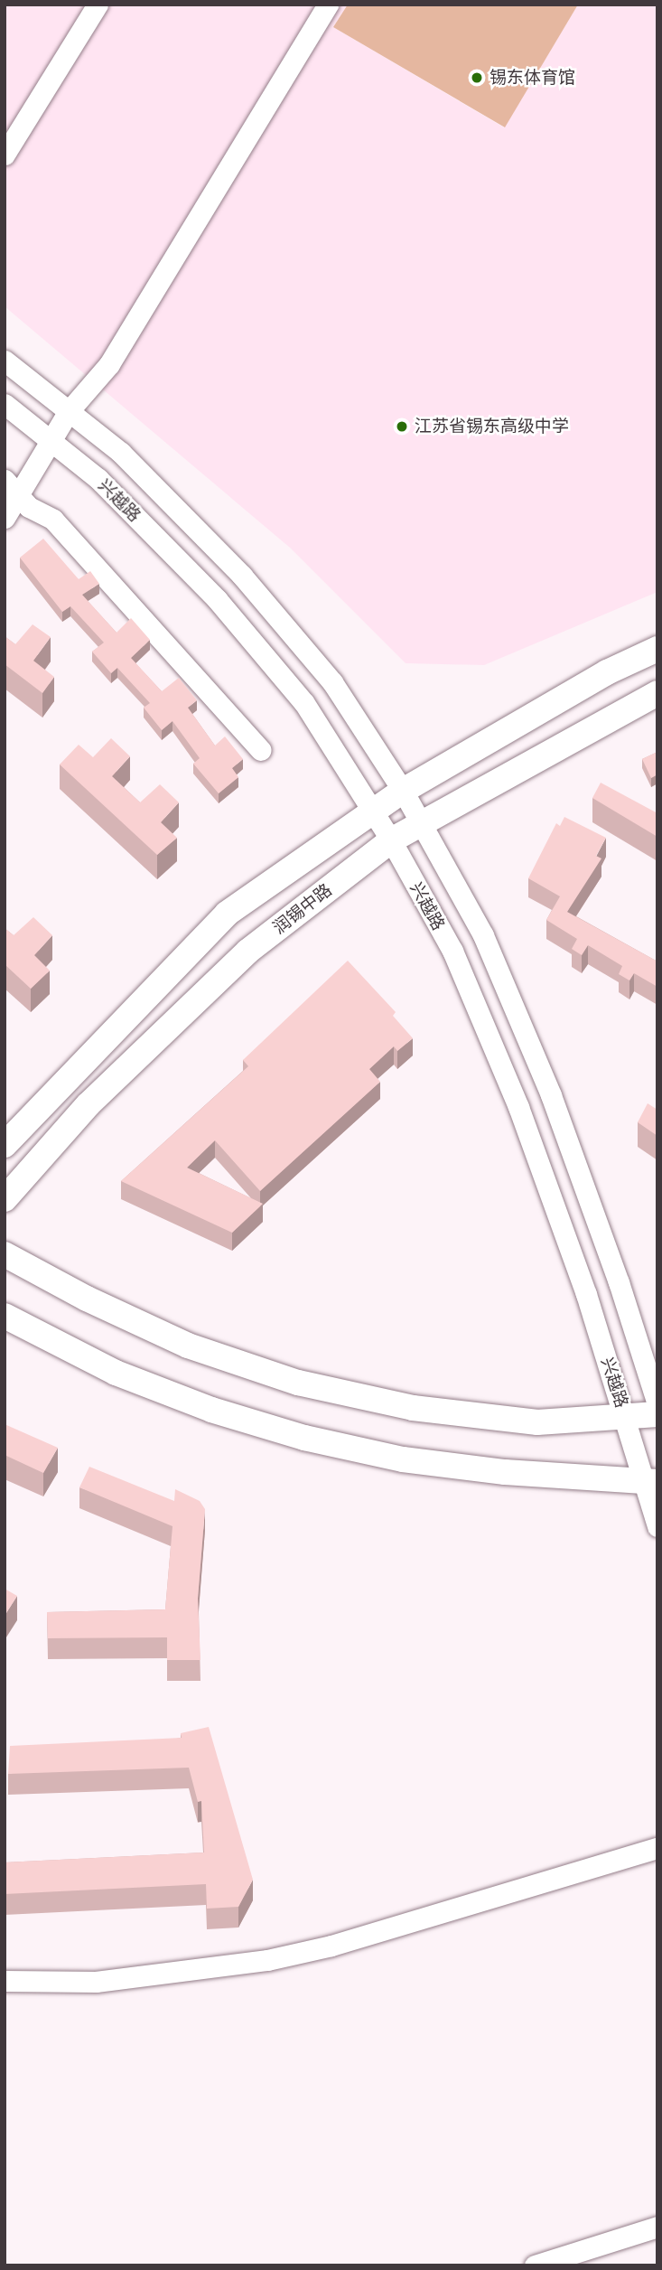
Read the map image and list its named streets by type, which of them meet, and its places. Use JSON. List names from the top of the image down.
{
  "streets": {
    "main road": ["润锡中路"],
    "street": ["兴越路"]
  },
  "crossings": [
    ["兴越路", "润锡中路"]
  ],
  "places": ["锡东体育馆", "江苏省锡东高级中学"]
}
